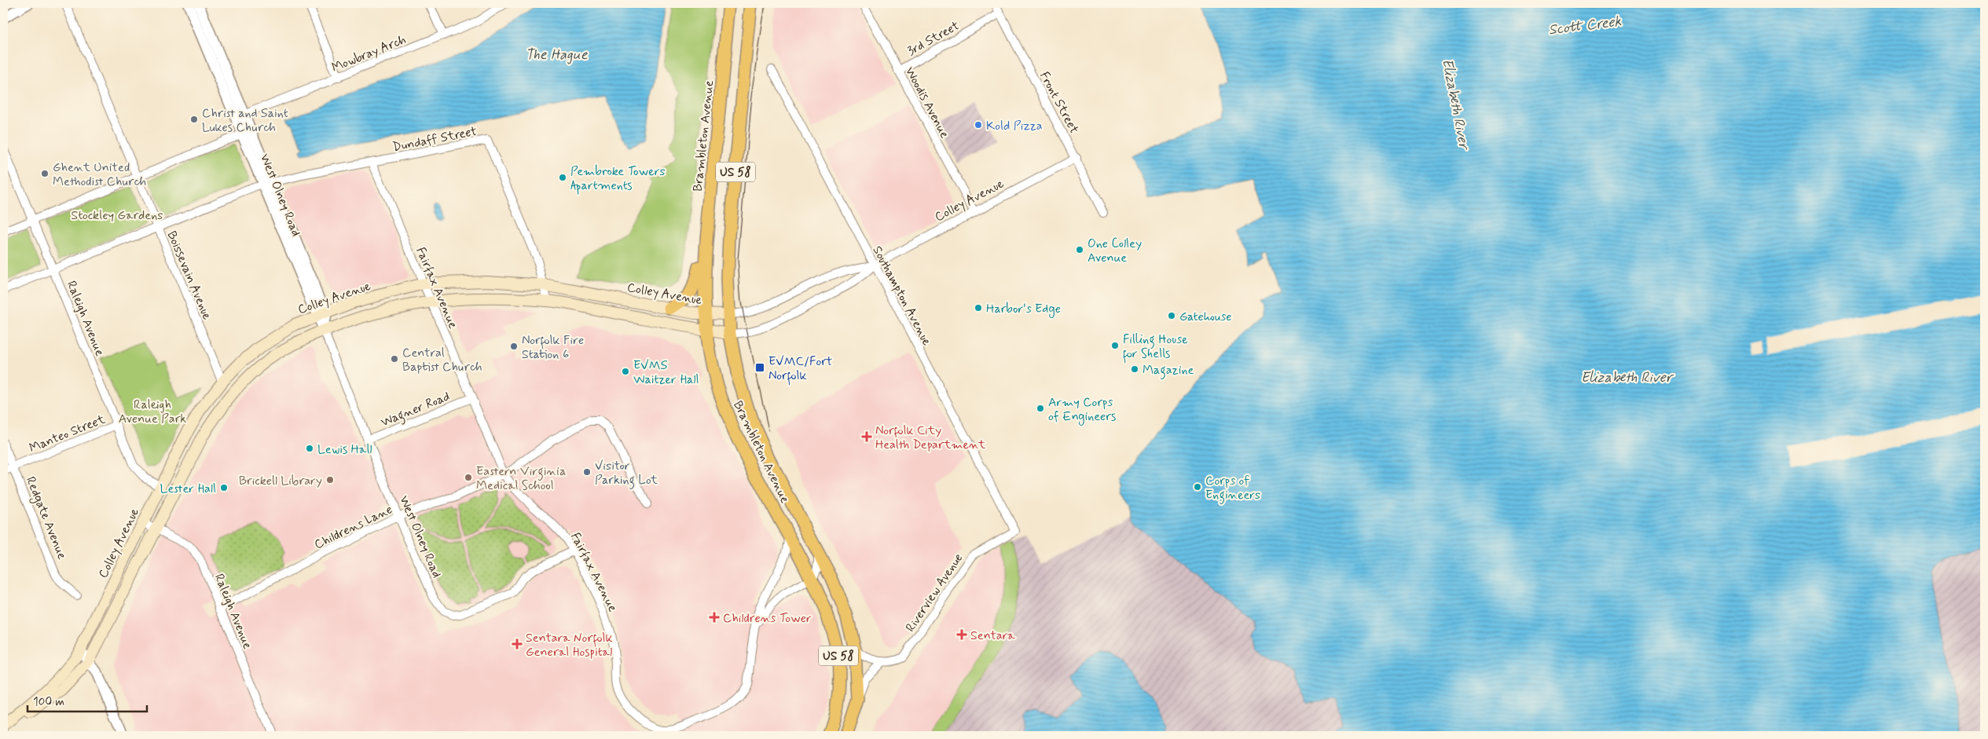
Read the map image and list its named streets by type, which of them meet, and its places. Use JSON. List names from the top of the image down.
{
  "streets": {
    "main road": ["Brambleton Avenue", "US 58", "Colley Avenue"],
    "street": [
      "3rd Street",
      "Mowbray Arch",
      "Woodis Avenue",
      "Front Street",
      "Dundaff Street",
      "West Olney Road",
      "Boissevain Avenue",
      "Fairfax Avenue",
      "Southampton Avenue",
      "Raleigh Avenue",
      "Wagner Road",
      "Manteo Street",
      "Redgate Avenue",
      "Childrens Lane",
      "Riverview Avenue"
    ]
  },
  "crossings": [
    ["3rd Street", "Woodis Avenue"],
    ["3rd Street", "Front Street"],
    ["Mowbray Arch", "West Olney Road"],
    ["Woodis Avenue", "Colley Avenue"],
    ["Front Street", "Colley Avenue"],
    ["Brambleton Avenue", "Colley Avenue"],
    ["Brambleton Avenue", "Riverview Avenue"],
    ["Dundaff Street", "West Olney Road"],
    ["Dundaff Street", "Colley Avenue"],
    ["Dundaff Street", "Fairfax Avenue"],
    ["West Olney Road", "Colley Avenue"],
    ["West Olney Road", "Fairfax Avenue"],
    ["West Olney Road", "Wagner Road"],
    ["West Olney Road", "Childrens Lane"],
    ["Colley Avenue", "Boissevain Avenue"],
    ["Colley Avenue", "Fairfax Avenue"],
    ["Colley Avenue", "Southampton Avenue"],
    ["Colley Avenue", "Raleigh Avenue"],
    ["Fairfax Avenue", "Wagner Road"],
    ["Fairfax Avenue", "Childrens Lane"],
    ["Southampton Avenue", "Riverview Avenue"],
    ["Raleigh Avenue", "Manteo Street"],
    ["Raleigh Avenue", "Childrens Lane"],
    ["Manteo Street", "Redgate Avenue"]
  ],
  "water": ["Scott Creek", "The Hague", "Elizabeth River"],
  "parks": ["Stockley Gardens", "Raleigh Avenue Park"],
  "places": {
    "other": [
      "Christ and Saint Lukes Church",
      "Kold Pizza",
      "Ghent United Methodist Church",
      "Pembroke Towers Apartments",
      "One Colley Avenue",
      "Harbor's Edge",
      "Gatehouse",
      "Filling House for Shells",
      "Norfolk Fire Station 6",
      "Central Baptist Church",
      "Magazine",
      "EVMS Waitzer Hall",
      "Army Corps of Engineers",
      "Lewis Hall",
      "Visitor Parking Lot",
      "Eastern Virginia Medical School",
      "Brickell Library",
      "Corps of Engineers",
      "Lester Hall"
    ],
    "transit": ["EVMC/Fort Norfolk"],
    "health": [
      "Norfolk City Health Department",
      "Childrens Tower",
      "Sentara",
      "Sentara Norfolk General Hospital"
    ]
  },
  "scale_bar": "100 m"
}
